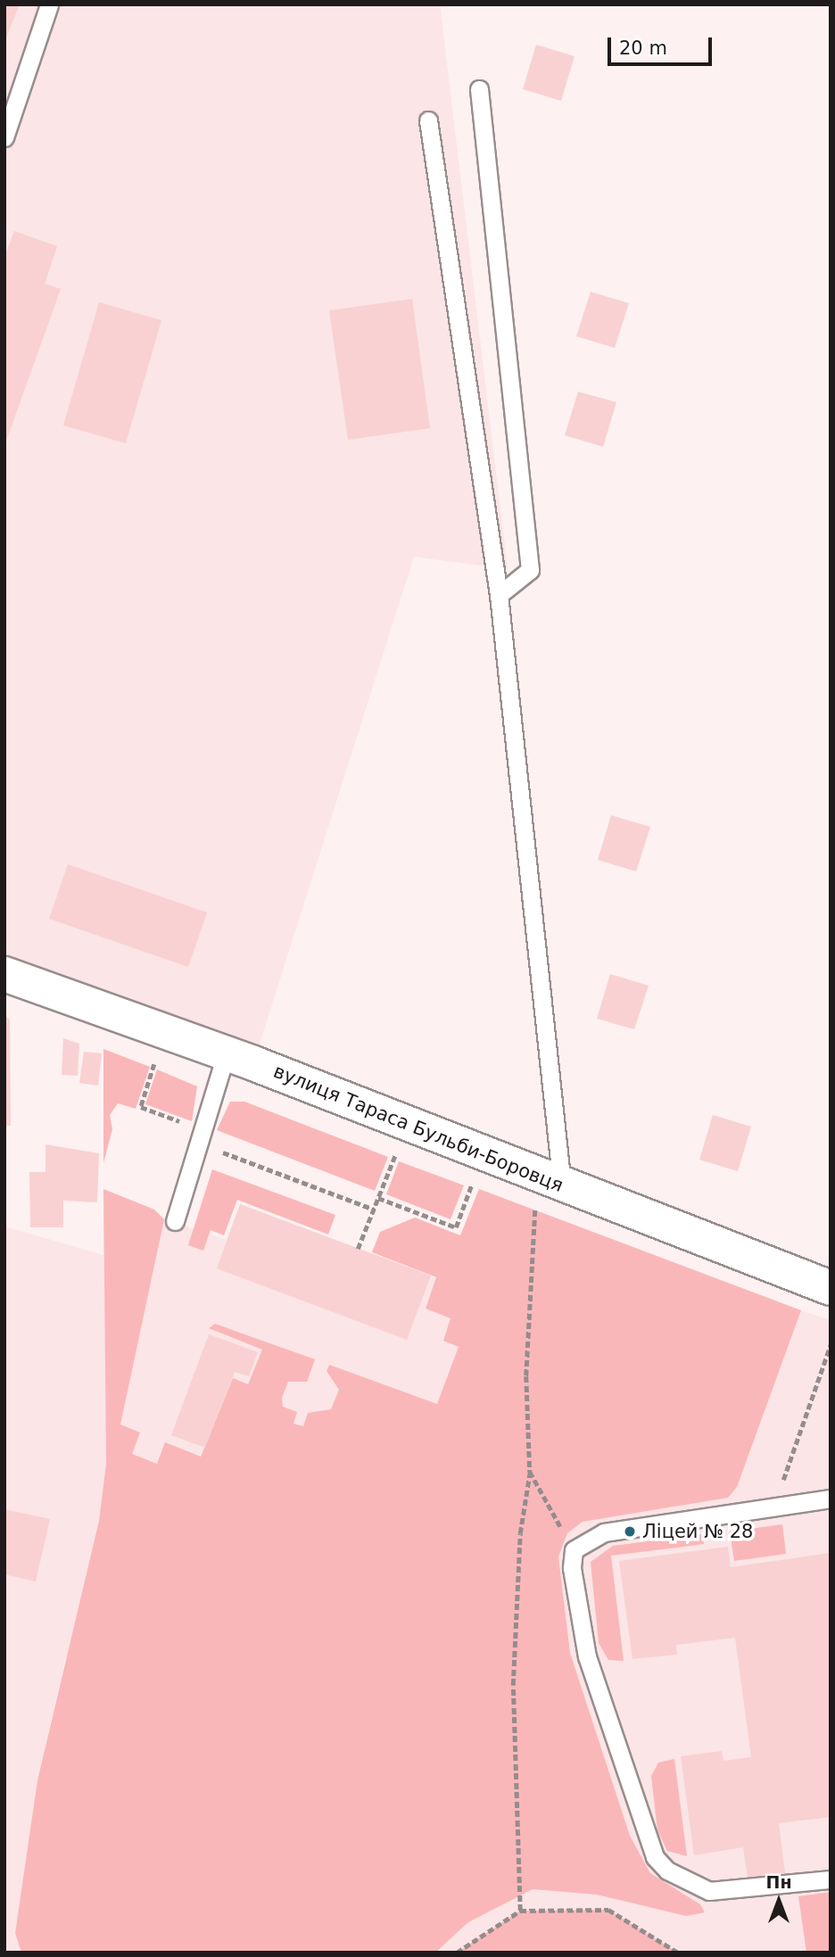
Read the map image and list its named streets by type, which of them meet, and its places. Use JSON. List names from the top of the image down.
{
  "streets": {
    "street": ["вулиця Тараса Бульби-Боровця"]
  },
  "places": ["Ліцей № 28"],
  "scale_bar": "20 m",
  "north": "top"
}
